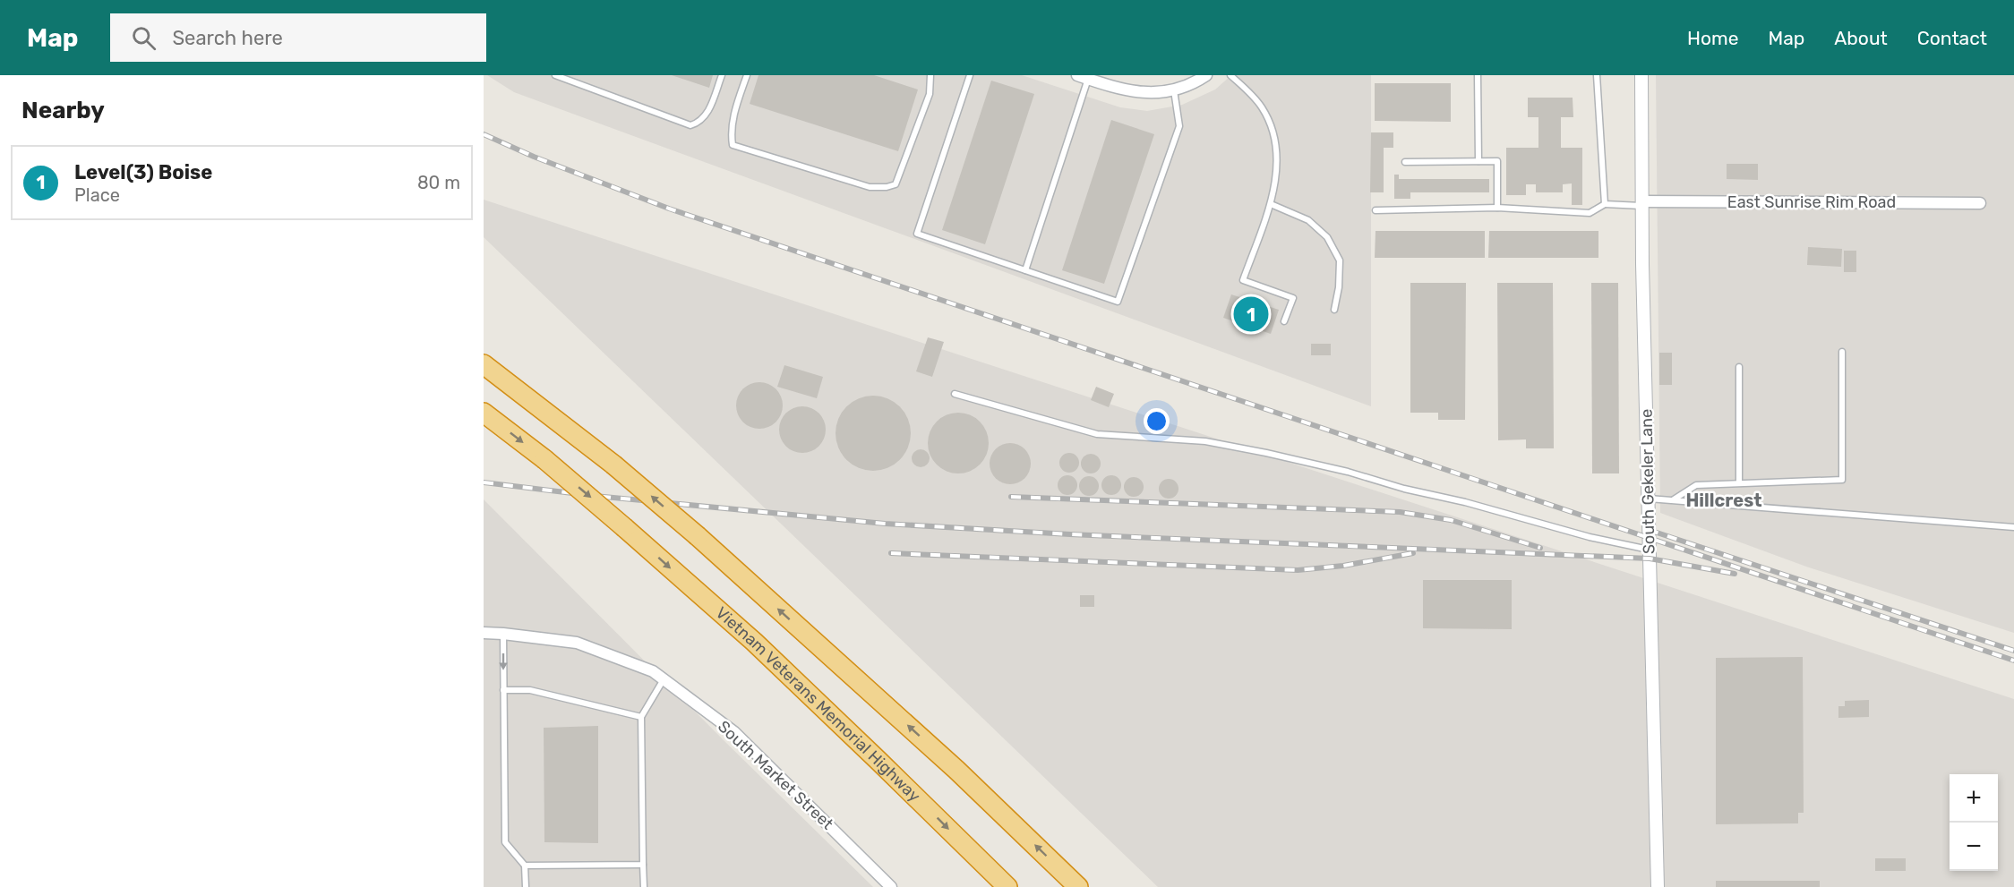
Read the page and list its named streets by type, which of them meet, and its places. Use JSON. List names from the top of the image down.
{
  "streets": {
    "highway": ["Vietnam Veterans Memorial Highway"],
    "street": ["East Sunrise Rim Road", "South Gekeler Lane", "South Market Street"]
  },
  "crossings": [
    ["East Sunrise Rim Road", "South Gekeler Lane"]
  ],
  "districts": ["Hillcrest"],
  "page": {
    "header": "Map",
    "search": "Search here",
    "nav": [
      "Home",
      "Map",
      "About",
      "Contact"
    ],
    "heading": "Nearby",
    "list": [
      {
        "mark": "1",
        "name": "Level(3) Boise",
        "note": "Place",
        "value": "80 m"
      }
    ],
    "pins": "1",
    "map_buttons": ["+", "−"]
  }
}
